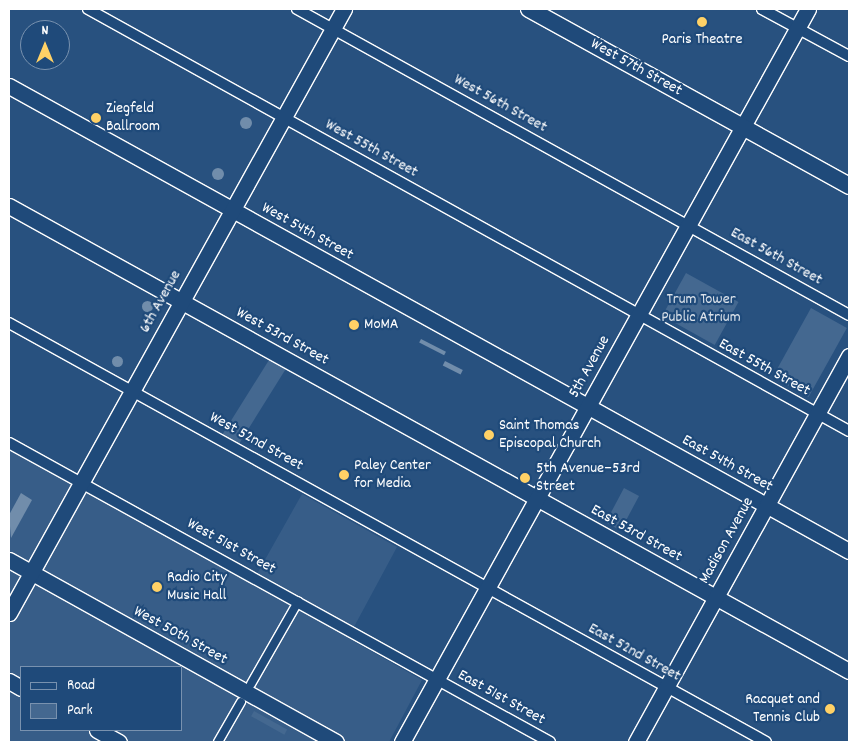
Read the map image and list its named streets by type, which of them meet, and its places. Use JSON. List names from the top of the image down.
{
  "streets": {
    "main road": [
      "West 57th Street",
      "West 54th Street",
      "6th Avenue",
      "West 53rd Street",
      "5th Avenue",
      "East 54th Street",
      "East 53rd Street",
      "Madison Avenue",
      "West 50th Street"
    ],
    "street": [
      "West 56th Street",
      "West 55th Street",
      "East 56th Street",
      "East 55th Street",
      "West 52nd Street",
      "West 51st Street",
      "East 52nd Street",
      "East 51st Street"
    ]
  },
  "crossings": [
    ["West 57th Street", "5th Avenue"],
    ["West 56th Street", "East 56th Street"],
    ["West 56th Street", "6th Avenue"],
    ["West 56th Street", "5th Avenue"],
    ["West 55th Street", "6th Avenue"],
    ["West 55th Street", "5th Avenue"],
    ["West 55th Street", "East 55th Street"],
    ["West 54th Street", "6th Avenue"],
    ["West 54th Street", "5th Avenue"],
    ["West 54th Street", "East 54th Street"],
    ["East 56th Street", "5th Avenue"],
    ["6th Avenue", "West 53rd Street"],
    ["6th Avenue", "West 52nd Street"],
    ["6th Avenue", "West 51st Street"],
    ["6th Avenue", "West 50th Street"],
    ["West 53rd Street", "5th Avenue"],
    ["West 53rd Street", "East 53rd Street"],
    ["5th Avenue", "East 55th Street"],
    ["5th Avenue", "West 52nd Street"],
    ["5th Avenue", "East 54th Street"],
    ["5th Avenue", "East 53rd Street"],
    ["5th Avenue", "West 51st Street"],
    ["5th Avenue", "East 52nd Street"],
    ["5th Avenue", "East 51st Street"],
    ["East 55th Street", "Madison Avenue"],
    ["West 52nd Street", "East 52nd Street"],
    ["East 54th Street", "Madison Avenue"],
    ["East 53rd Street", "Madison Avenue"],
    ["Madison Avenue", "East 52nd Street"],
    ["West 51st Street", "East 51st Street"]
  ],
  "parks": ["Trum Tower Public Atrium"],
  "places": [
    "Paris Theatre",
    "Ziegfeld Ballroom",
    "MoMA",
    "Saint Thomas Episcopal Church",
    "Paley Center for Media",
    "5th Avenue–53rd Street",
    "Radio City Music Hall",
    "Racquet and Tennis Club"
  ],
  "legend": ["Road", "Park"],
  "north": "top"
}
